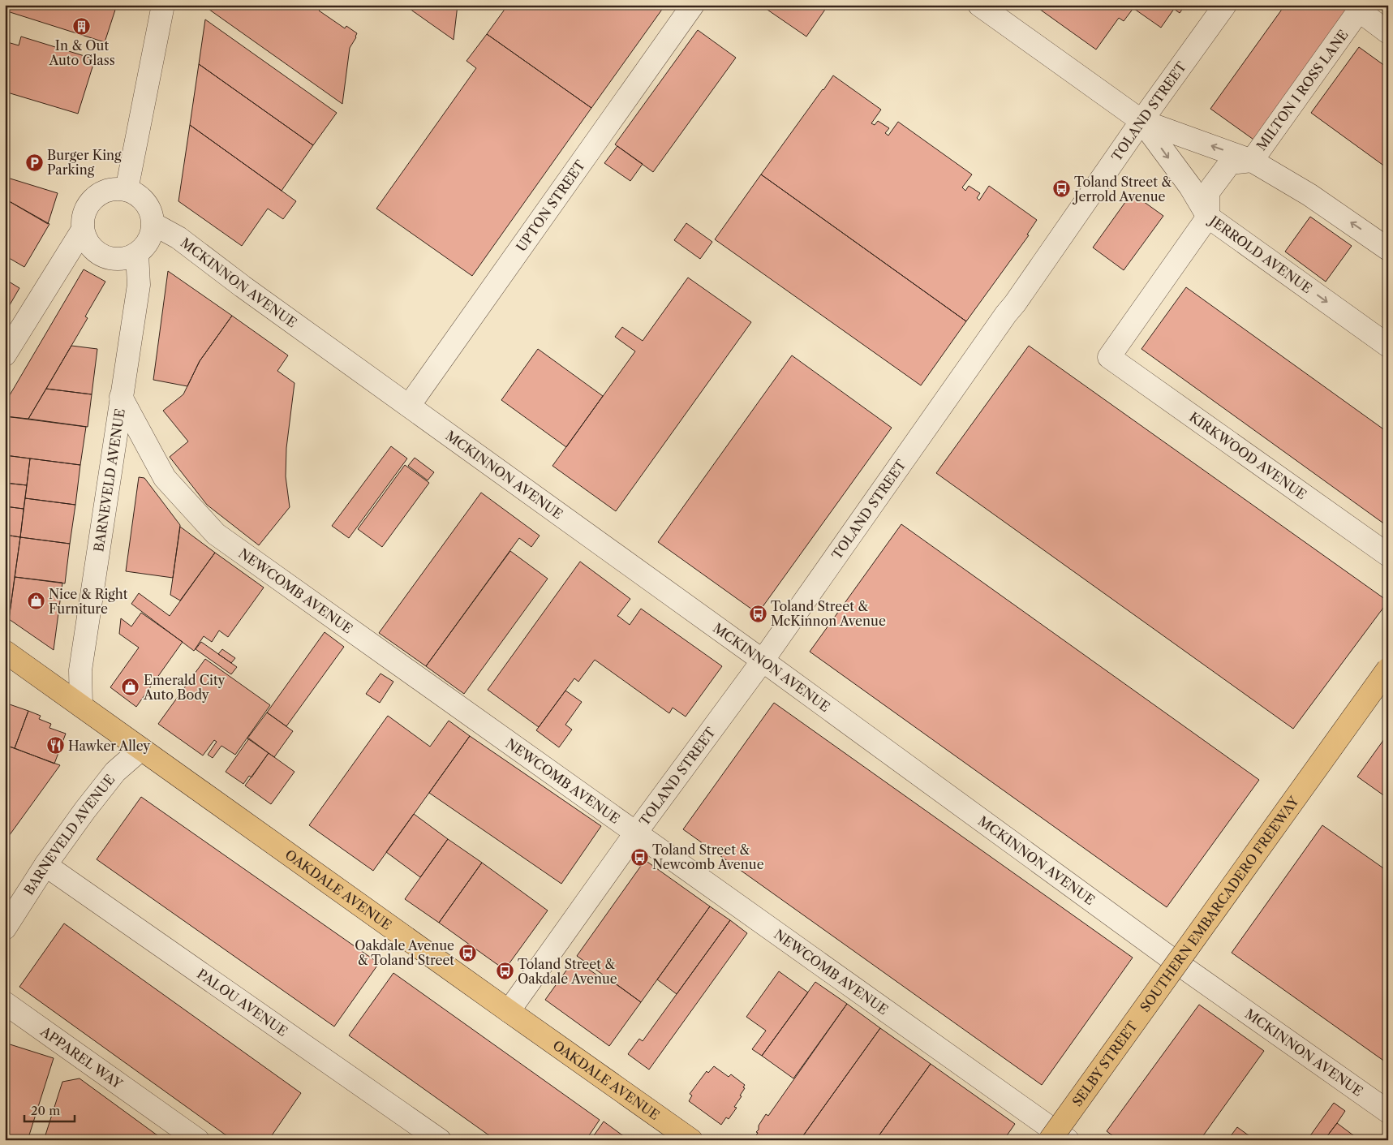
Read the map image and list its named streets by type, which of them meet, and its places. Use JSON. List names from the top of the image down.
{
  "streets": {
    "main road": ["OAKDALE AVENUE", "SOUTHERN EMBARCADERO FREEWAY"],
    "street": [
      "MILTON I ROSS LANE",
      "TOLAND STREET",
      "UPTON STREET",
      "JERROLD AVENUE",
      "MCKINNON AVENUE",
      "KIRKWOOD AVENUE",
      "BARNEVELD AVENUE",
      "NEWCOMB AVENUE",
      "PALOU AVENUE",
      "APPAREL WAY",
      "SELBY STREET"
    ]
  },
  "crossings": [
    ["MILTON I ROSS LANE", "JERROLD AVENUE"],
    ["MILTON I ROSS LANE", "KIRKWOOD AVENUE"],
    ["TOLAND STREET", "JERROLD AVENUE"],
    ["TOLAND STREET", "MCKINNON AVENUE"],
    ["TOLAND STREET", "NEWCOMB AVENUE"],
    ["TOLAND STREET", "OAKDALE AVENUE"],
    ["UPTON STREET", "MCKINNON AVENUE"],
    ["JERROLD AVENUE", "KIRKWOOD AVENUE"],
    ["MCKINNON AVENUE", "BARNEVELD AVENUE"],
    ["MCKINNON AVENUE", "SELBY STREET"],
    ["BARNEVELD AVENUE", "NEWCOMB AVENUE"],
    ["BARNEVELD AVENUE", "OAKDALE AVENUE"],
    ["BARNEVELD AVENUE", "PALOU AVENUE"],
    ["NEWCOMB AVENUE", "SOUTHERN EMBARCADERO FREEWAY"],
    ["NEWCOMB AVENUE", "SELBY STREET"],
    ["SOUTHERN EMBARCADERO FREEWAY", "SELBY STREET"]
  ],
  "places": {
    "building": ["In & Out Auto Glass"],
    "parking": ["Burger King Parking"],
    "bus stop": [
      "Toland Street & Jerrold Avenue",
      "Toland Street & McKinnon Avenue",
      "Toland Street & Newcomb Avenue",
      "Oakdale Avenue & Toland Street",
      "Toland Street & Oakdale Avenue"
    ],
    "shop": ["Nice & Right Furniture", "Emerald City Auto Body"],
    "restaurant": ["Hawker Alley"]
  },
  "scale_bar": "20 m"
}
